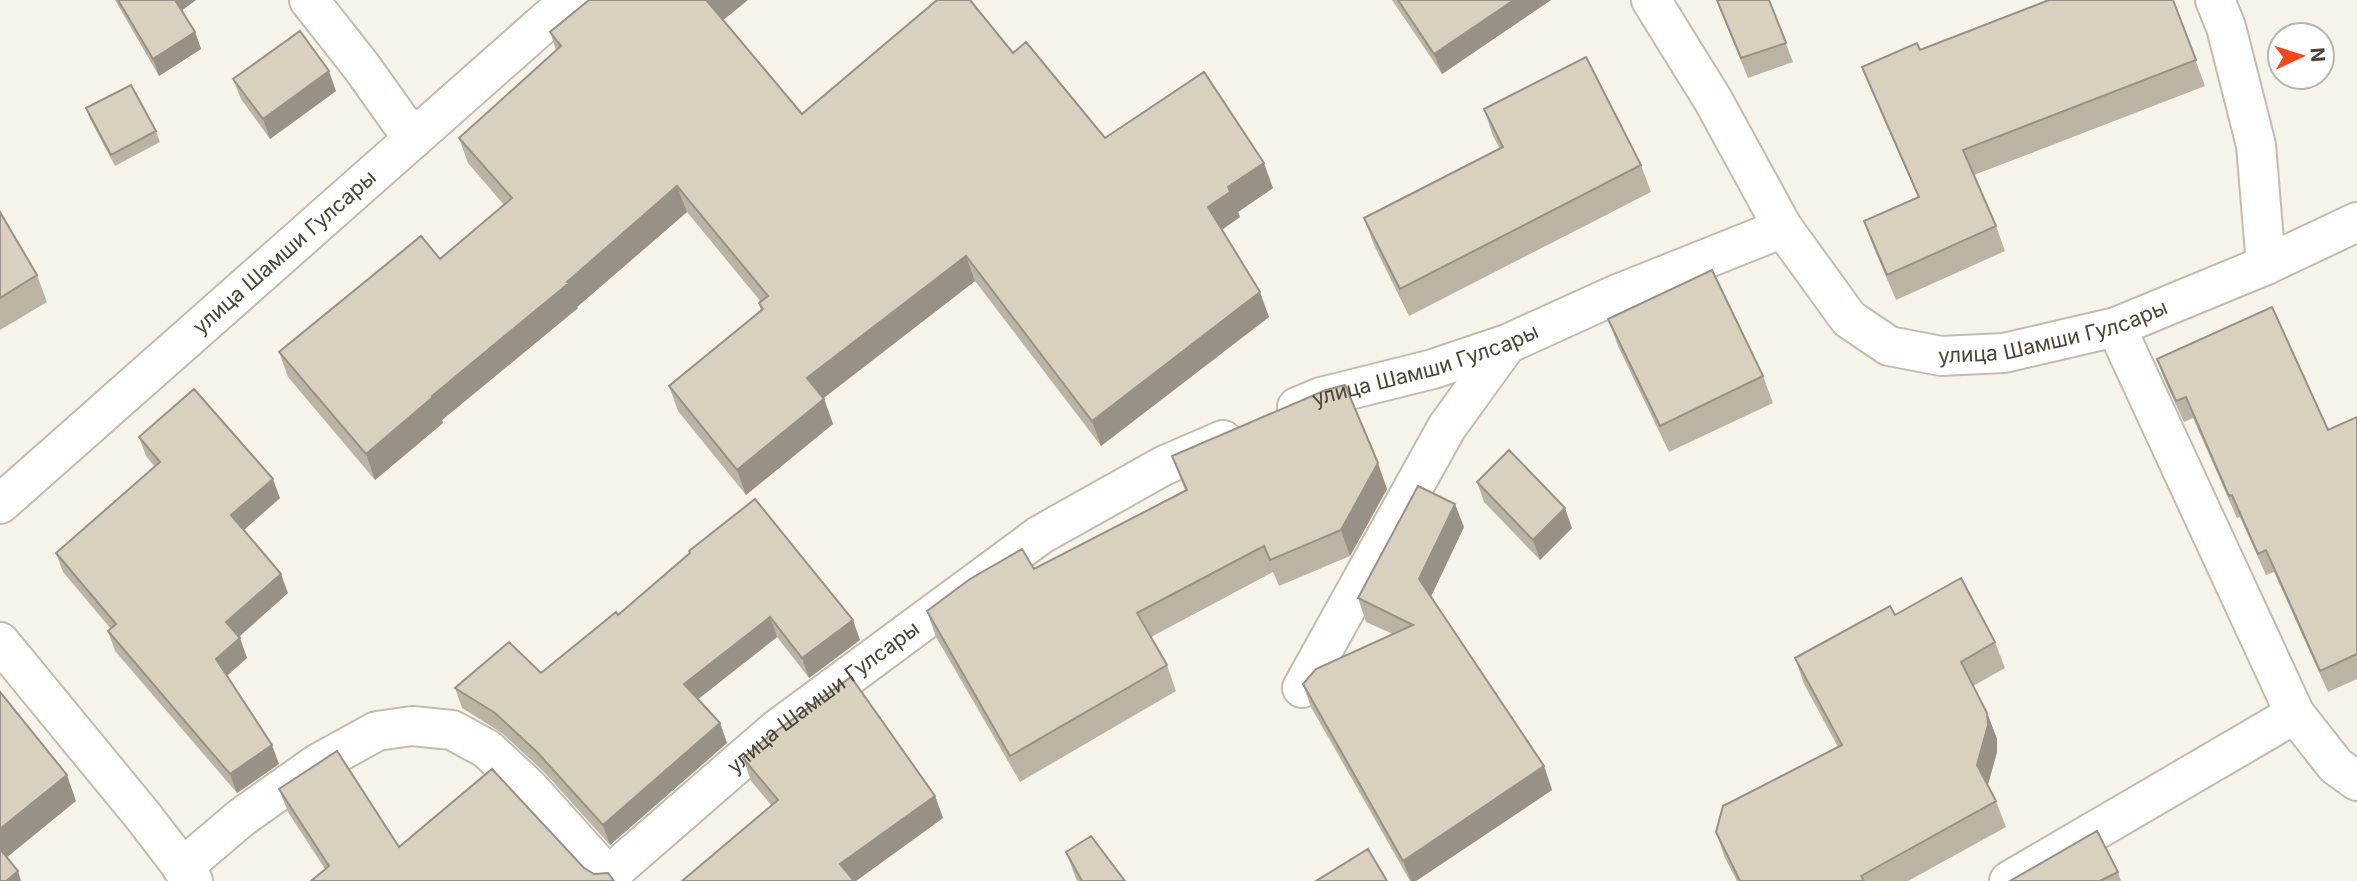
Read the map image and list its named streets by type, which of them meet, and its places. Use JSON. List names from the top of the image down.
{
  "streets": {
    "street": ["улица Шамши Гулсары"]
  },
  "north": "right"
}
